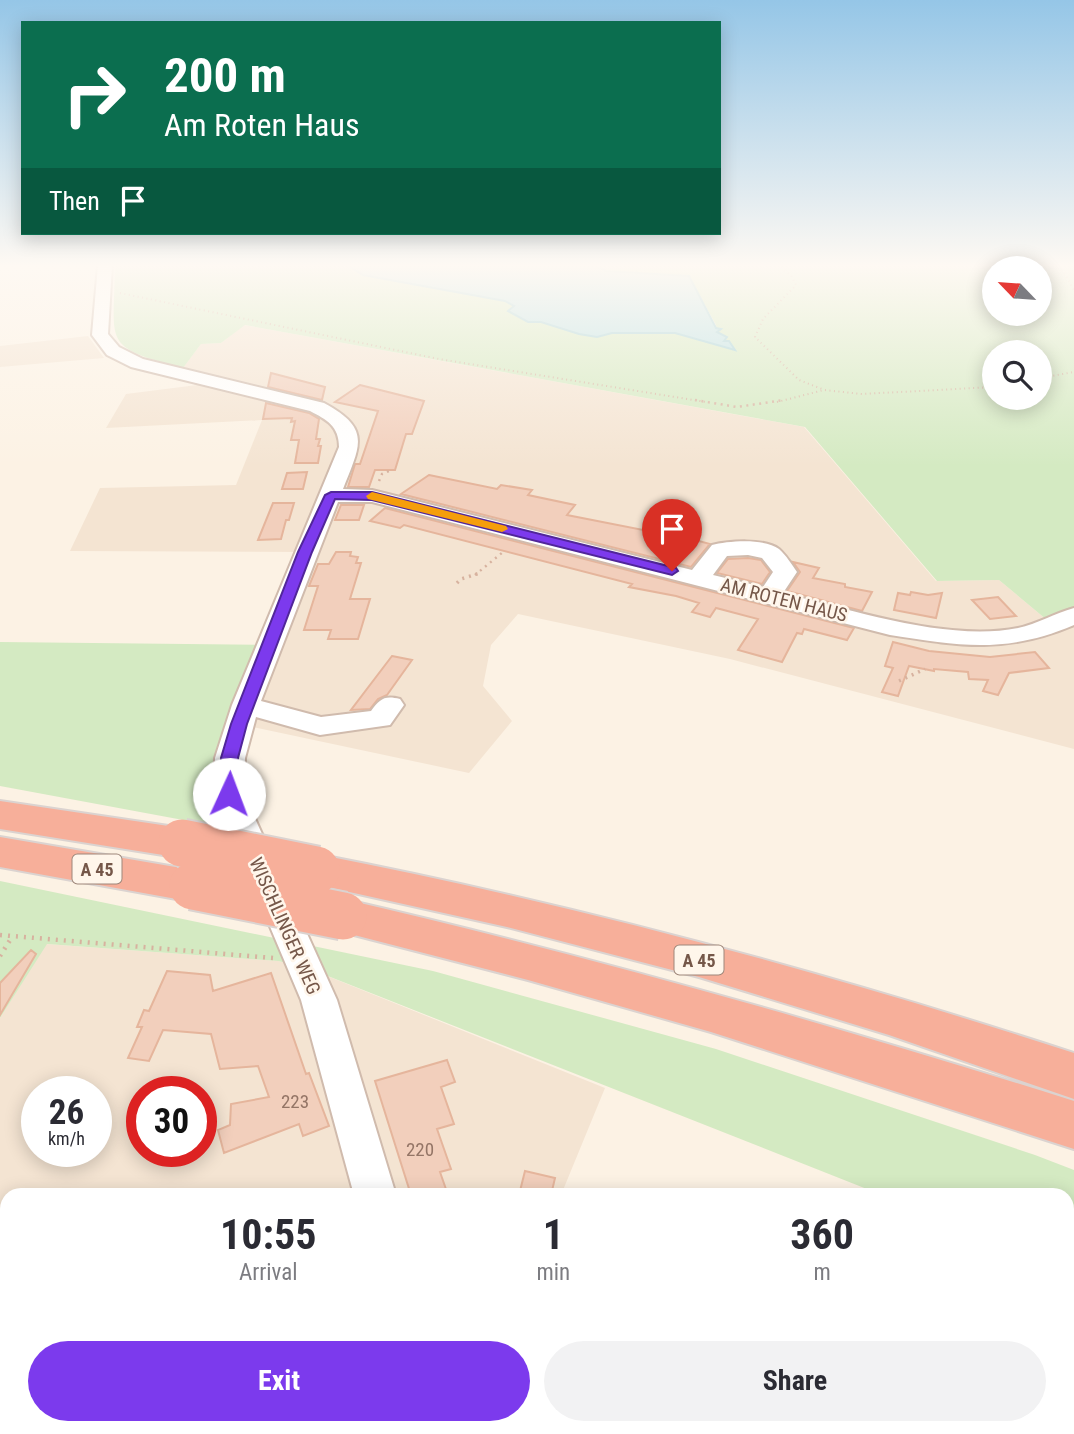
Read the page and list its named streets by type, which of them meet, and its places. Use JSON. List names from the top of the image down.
{
  "streets": {
    "highway": ["A 45"],
    "street": ["AM ROTEN HAUS", "WISCHLINGER WEG"]
  },
  "crossings": [
    ["AM ROTEN HAUS", "WISCHLINGER WEG"]
  ],
  "house_numbers": ["223", "220"],
  "north": "top left",
  "page": {
    "turn": ["200 m", "Am Roten Haus"],
    "then": "Then",
    "speed": "26 km/h",
    "limit": "30",
    "eta": [
      "10:55",
      "Arrival",
      "1",
      "min",
      "360",
      "m"
    ],
    "buttons": ["Exit", "Share"]
  }
}
